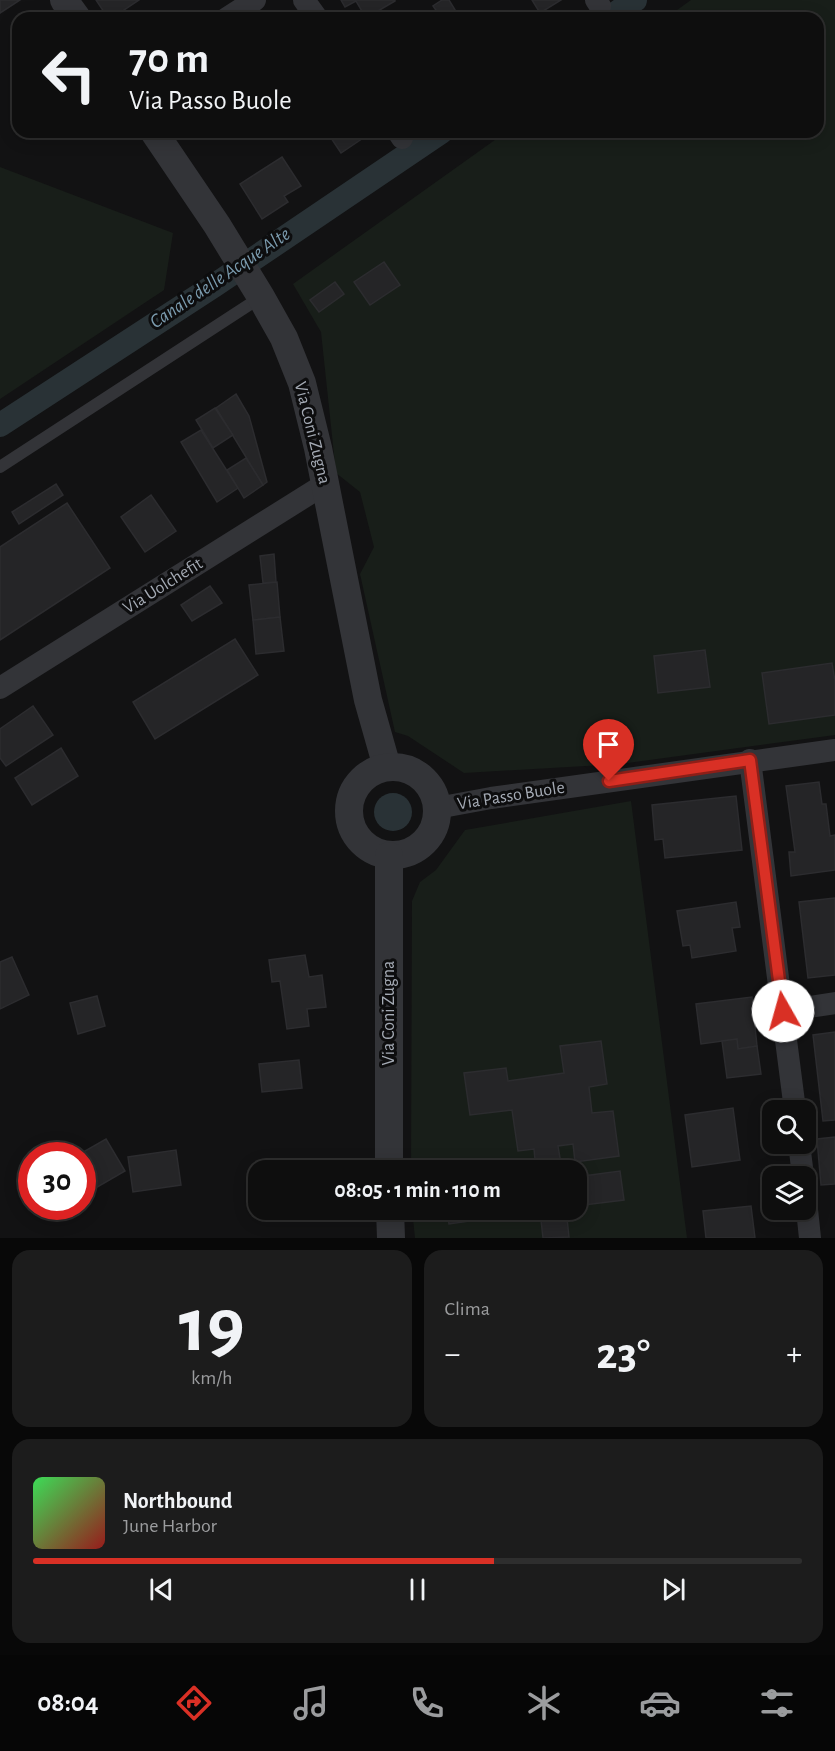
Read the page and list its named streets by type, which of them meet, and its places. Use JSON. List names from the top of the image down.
{
  "streets": {
    "street": ["Via Coni Zugna", "Via Uolchefit", "Via Passo Buole"]
  },
  "crossings": [
    ["Via Coni Zugna", "Via Uolchefit"],
    ["Via Coni Zugna", "Via Passo Buole"]
  ],
  "water": ["Canale delle Acque Alte"],
  "page": {
    "turn": ["70 m", "Via Passo Buole"],
    "limit": "30",
    "trip": "08:05 · 1 min · 110 m",
    "tile": [
      ["19", "km/h"],
      "Clima"
    ],
    "heat": ["−", "23°", "+"],
    "song": ["Northbound", "June Harbor"],
    "tabs": "08:04"
  }
}
